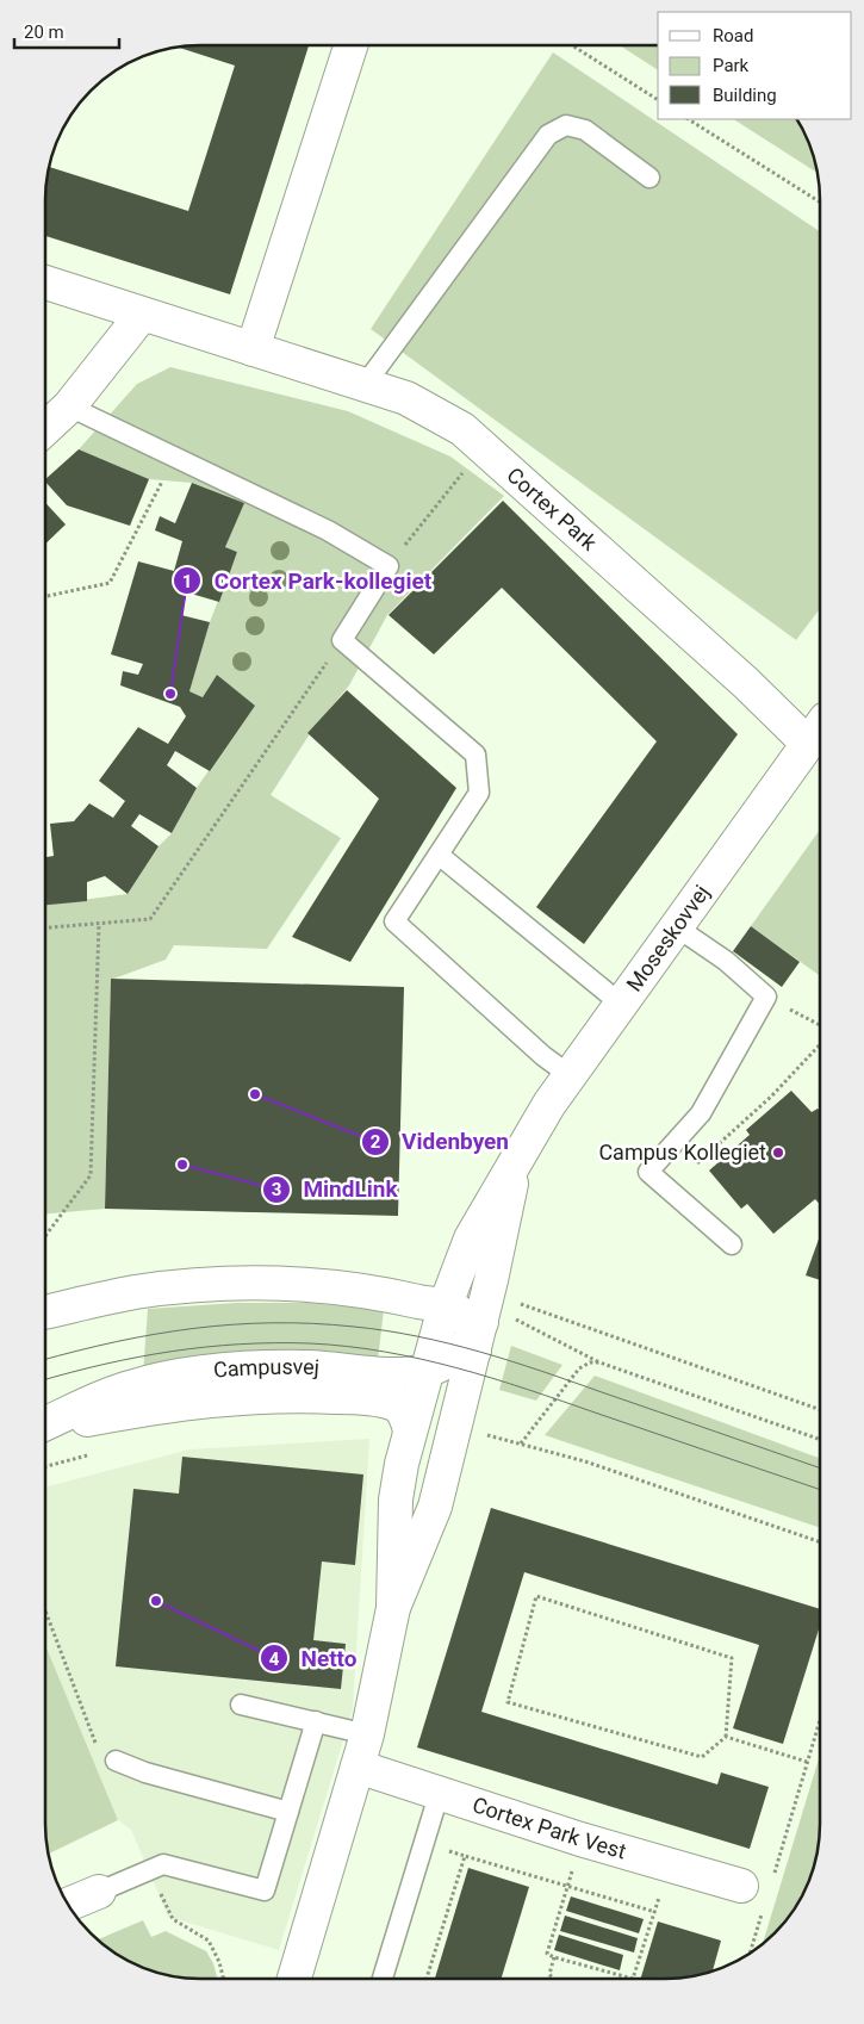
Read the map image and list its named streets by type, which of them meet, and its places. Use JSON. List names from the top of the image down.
{
  "streets": {
    "street": [
      "Cortex Park",
      "Moseskovvej",
      "Campusvej",
      "Cortex Park Vest"
    ]
  },
  "crossings": [
    ["Cortex Park", "Moseskovvej"],
    ["Moseskovvej", "Campusvej"]
  ],
  "places": [
    "Cortex Park-kollegiet",
    "Videnbyen",
    "Campus Kollegiet",
    "MindLink",
    "Netto"
  ],
  "legend": ["Road", "Park", "Building"],
  "scale_bar": "20 m"
}
